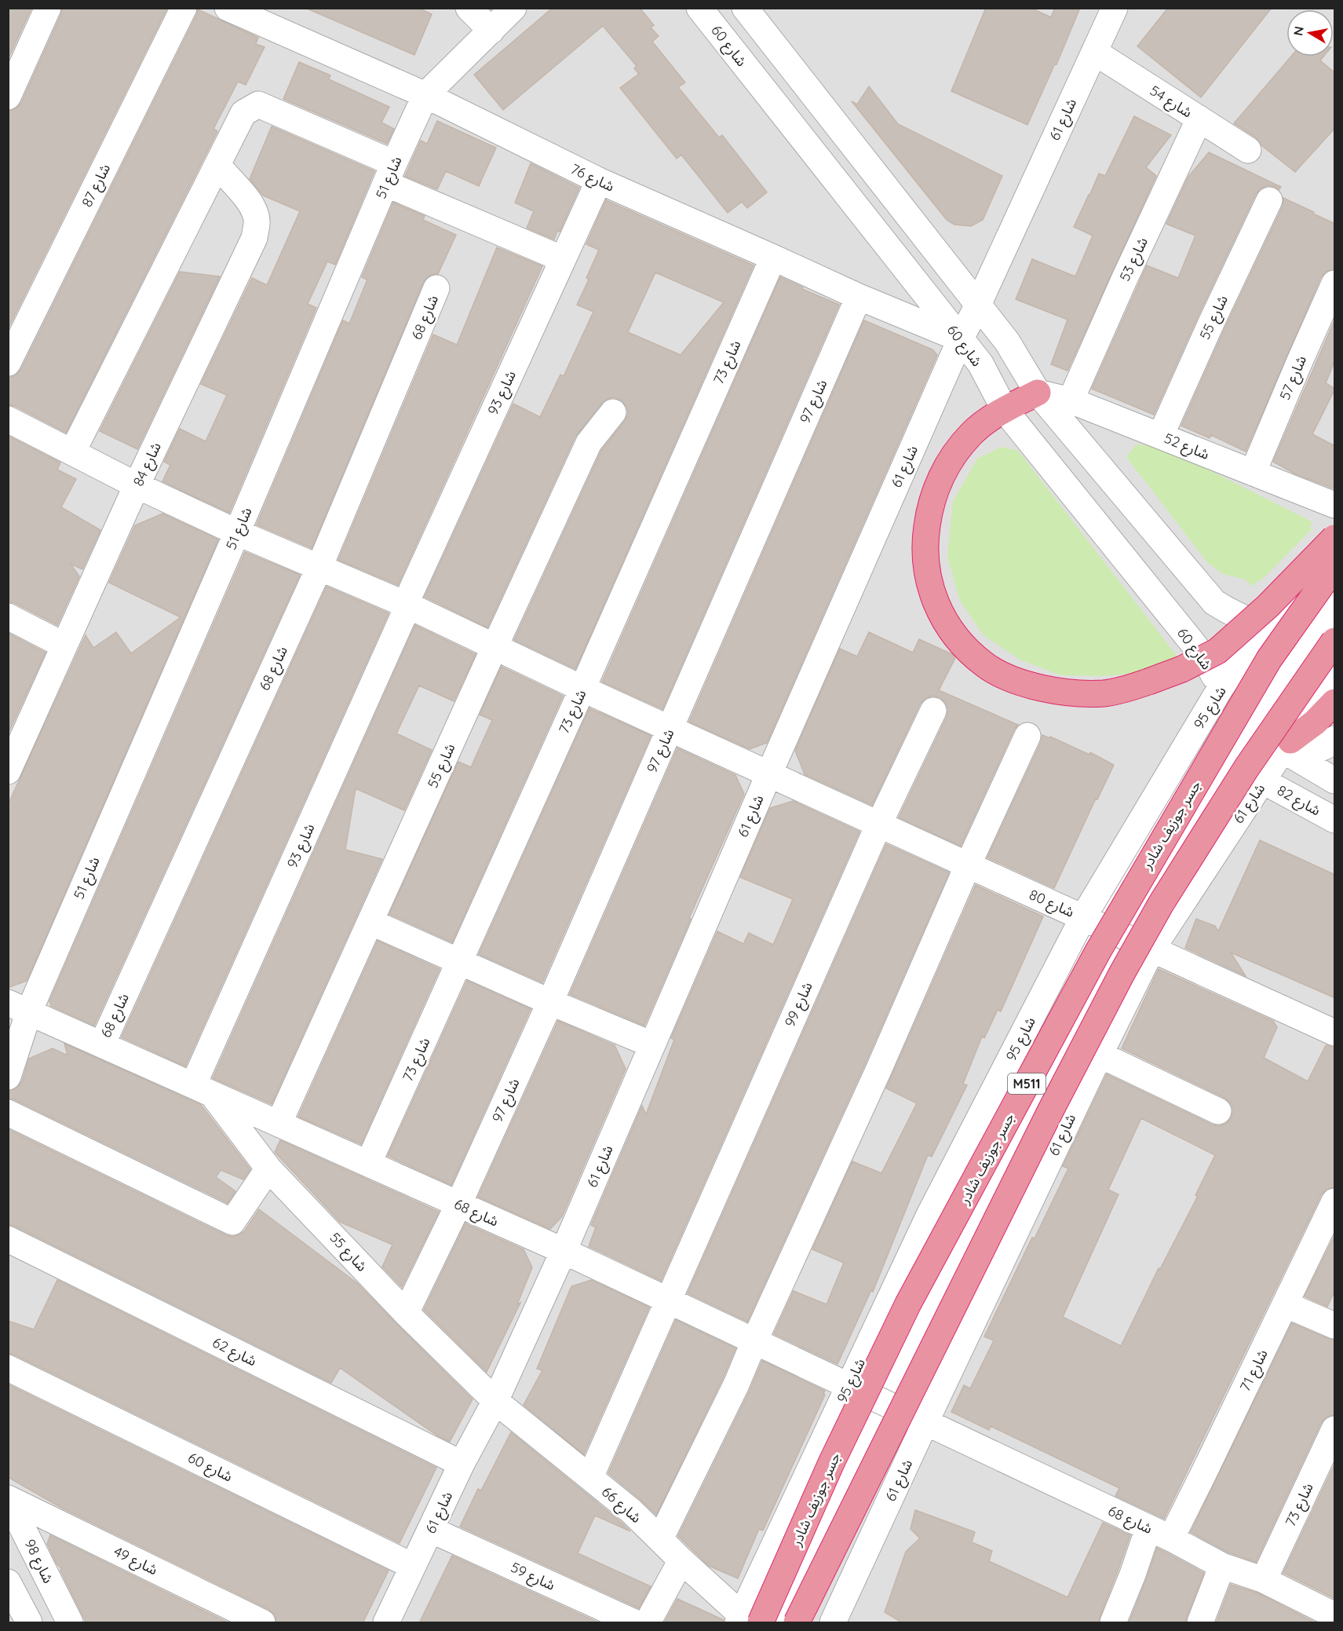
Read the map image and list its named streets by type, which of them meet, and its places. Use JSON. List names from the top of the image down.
{
  "streets": {
    "highway": ["جسر جوزيف شادر", "M511"],
    "street": [
      "شارع 60",
      "شارع 54",
      "شارع 61",
      "شارع 51",
      "شارع 76",
      "شارع 87",
      "شارع 53",
      "شارع 68",
      "شارع 55",
      "شارع 73",
      "شارع 57",
      "شارع 93",
      "شارع 97",
      "شارع 52",
      "شارع 84",
      "شارع 95",
      "شارع 82",
      "شارع 80",
      "شارع 99",
      "شارع 62",
      "شارع 71",
      "شارع 66",
      "شارع 49",
      "شارع 98",
      "شارع 59"
    ]
  },
  "crossings": [
    ["شارع 60", "شارع 61"],
    ["شارع 60", "شارع 76"],
    ["شارع 60", "شارع 95"],
    ["شارع 54", "شارع 61"],
    ["شارع 54", "شارع 53"],
    ["شارع 61", "شارع 76"],
    ["شارع 61", "شارع 68"],
    ["شارع 61", "شارع 55"],
    ["شارع 61", "شارع 82"],
    ["شارع 61", "شارع 80"],
    ["شارع 61", "شارع 62"],
    ["شارع 61", "شارع 66"],
    ["شارع 61", "شارع 59"],
    ["شارع 51", "شارع 76"],
    ["شارع 51", "شارع 68"],
    ["شارع 51", "شارع 80"],
    ["شارع 76", "شارع 73"],
    ["شارع 76", "شارع 93"],
    ["شارع 76", "شارع 97"],
    ["شارع 53", "شارع 52"],
    ["شارع 68", "شارع 55"],
    ["شارع 68", "شارع 73"],
    ["شارع 68", "شارع 93"],
    ["شارع 68", "شارع 97"],
    ["شارع 68", "شارع 95"],
    ["شارع 68", "شارع 80"],
    ["شارع 68", "شارع 99"],
    ["شارع 68", "شارع 71"],
    ["شارع 55", "شارع 93"],
    ["شارع 55", "شارع 97"],
    ["شارع 55", "شارع 52"],
    ["شارع 55", "شارع 80"],
    ["شارع 55", "شارع 66"],
    ["شارع 73", "شارع 80"],
    ["شارع 57", "شارع 52"],
    ["شارع 93", "شارع 80"],
    ["شارع 97", "شارع 80"],
    ["شارع 84", "شارع 80"],
    ["شارع 95", "جسر جوزيف شادر"],
    ["شارع 95", "شارع 80"],
    ["شارع 95", "شارع 66"],
    ["جسر جوزيف شادر", "شارع 66"],
    ["شارع 80", "شارع 99"],
    ["شارع 99", "شارع 66"],
    ["شارع 49", "شارع 98"]
  ],
  "north": "left"
}
